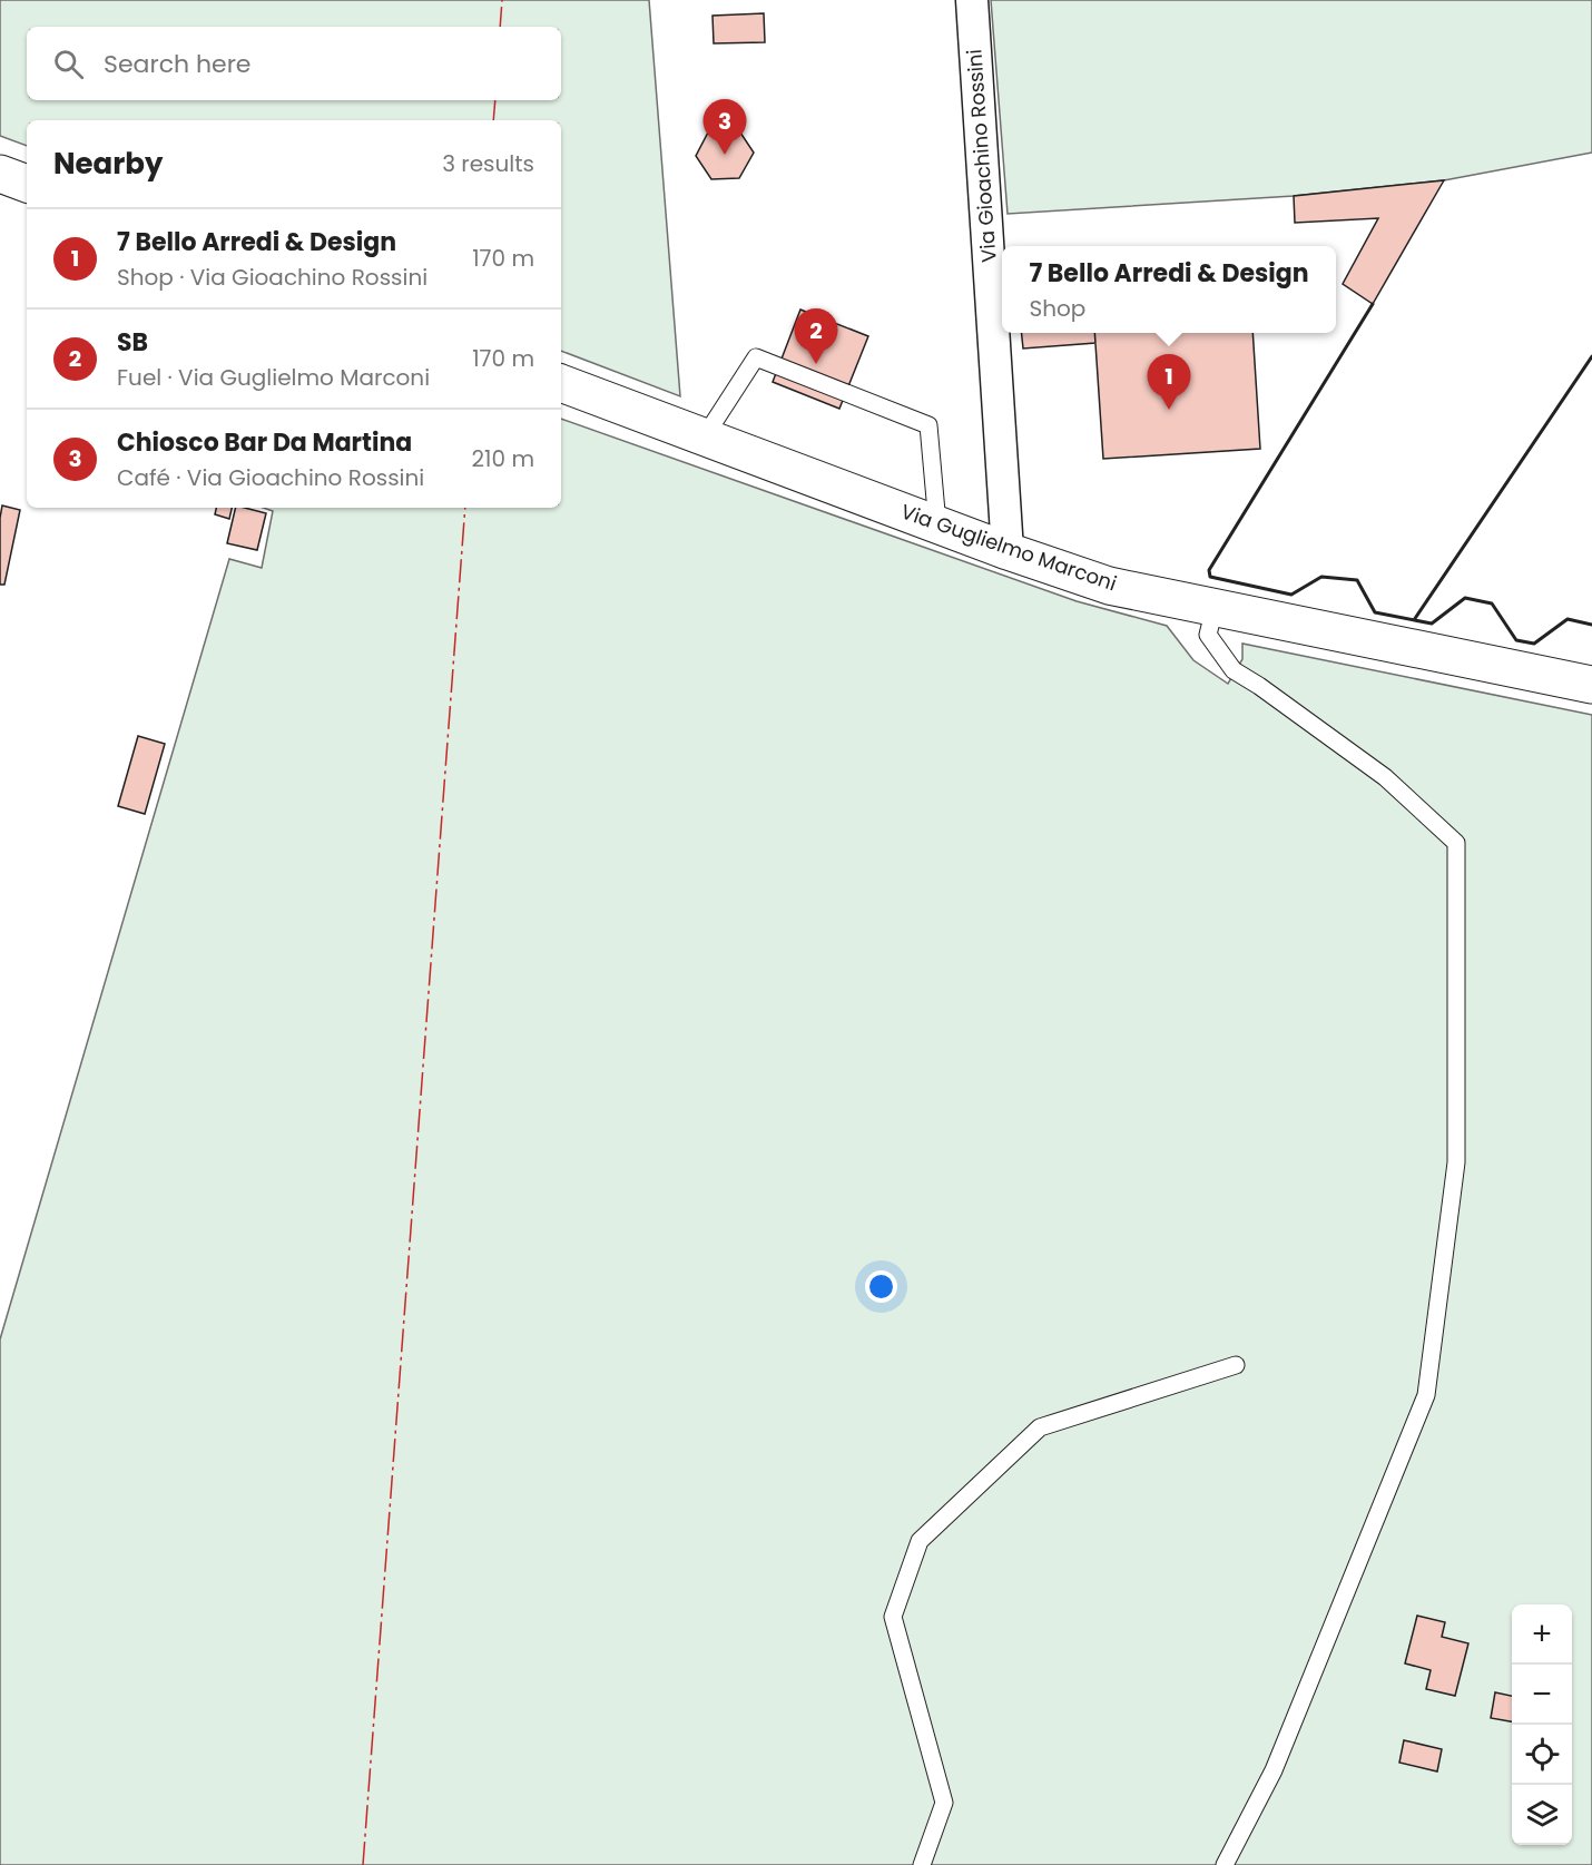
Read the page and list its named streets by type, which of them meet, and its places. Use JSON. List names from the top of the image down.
{
  "streets": {
    "main road": ["Via Guglielmo Marconi"],
    "street": ["Via Gioachino Rossini"]
  },
  "crossings": [
    ["Via Gioachino Rossini", "Via Guglielmo Marconi"]
  ],
  "page": {
    "search": "Search here",
    "pins": ["3", "2", "1"],
    "heading": ["Nearby", "3 results"],
    "list": [
      {
        "mark": "1",
        "name": "7 Bello Arredi & Design",
        "note": "Shop · Via Gioachino Rossini",
        "value": "170 m"
      },
      {
        "mark": "2",
        "name": "SB",
        "note": "Fuel · Via Guglielmo Marconi",
        "value": "170 m"
      },
      {
        "mark": "3",
        "name": "Chiosco Bar Da Martina",
        "note": "Café · Via Gioachino Rossini",
        "value": "210 m"
      }
    ],
    "popup": ["7 Bello Arredi & Design", "Shop"],
    "map_buttons": ["+", "−"]
  }
}
